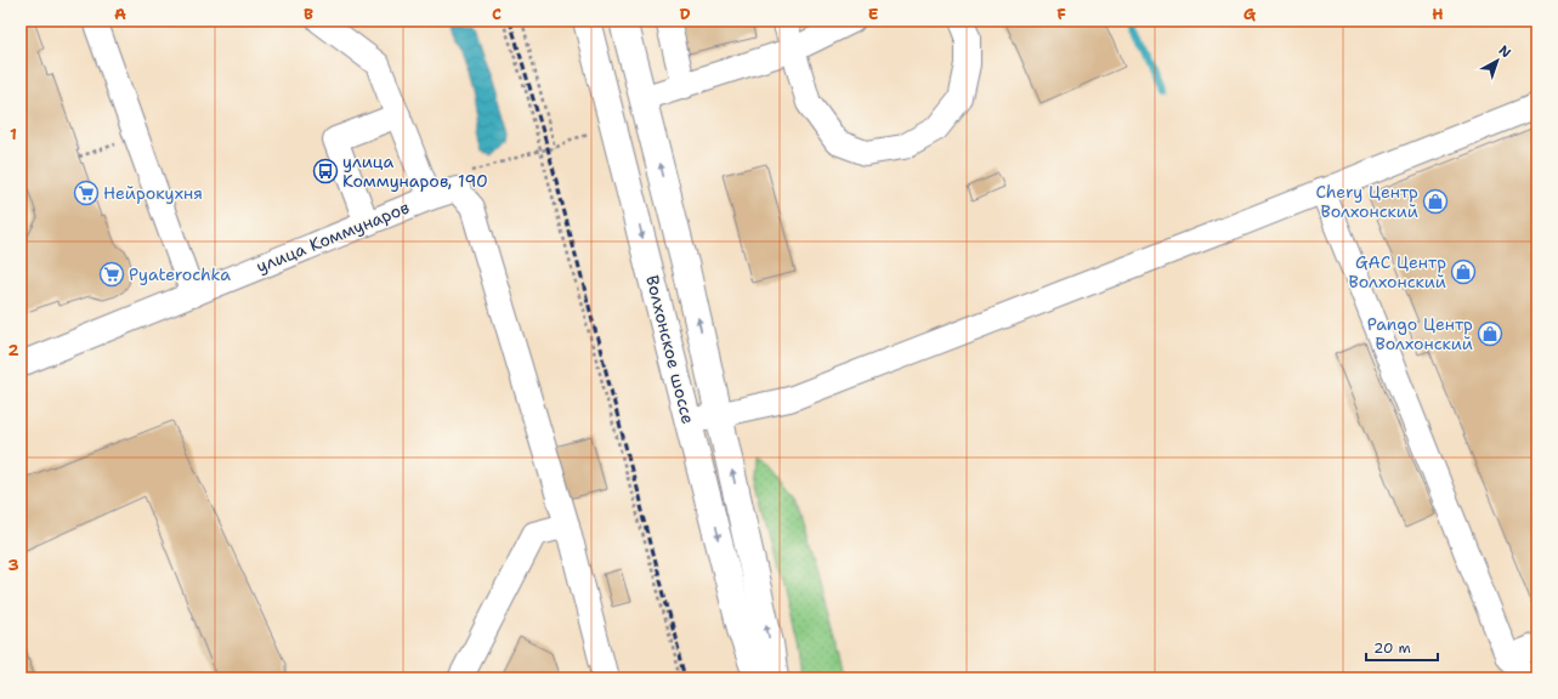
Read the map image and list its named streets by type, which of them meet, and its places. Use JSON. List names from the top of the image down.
{
  "streets": {
    "main road": ["Волхонское шоссе"],
    "street": ["улица Коммунаров"]
  },
  "places": {
    "bus stop": ["улица Коммунаров, 190"],
    "supermarket": ["Нейрокухня", "Pyaterochka"],
    "shop": ["Chery Центр Волхонский", "GAC Центр Волхонский", "Pango Центр Волхонский"]
  },
  "scale_bar": "20 m",
  "north": "top right",
  "grid": {
    "columns": [
      "A",
      "B",
      "C",
      "D",
      "E",
      "F",
      "G",
      "H"
    ],
    "rows": ["1", "2", "3"]
  }
}
